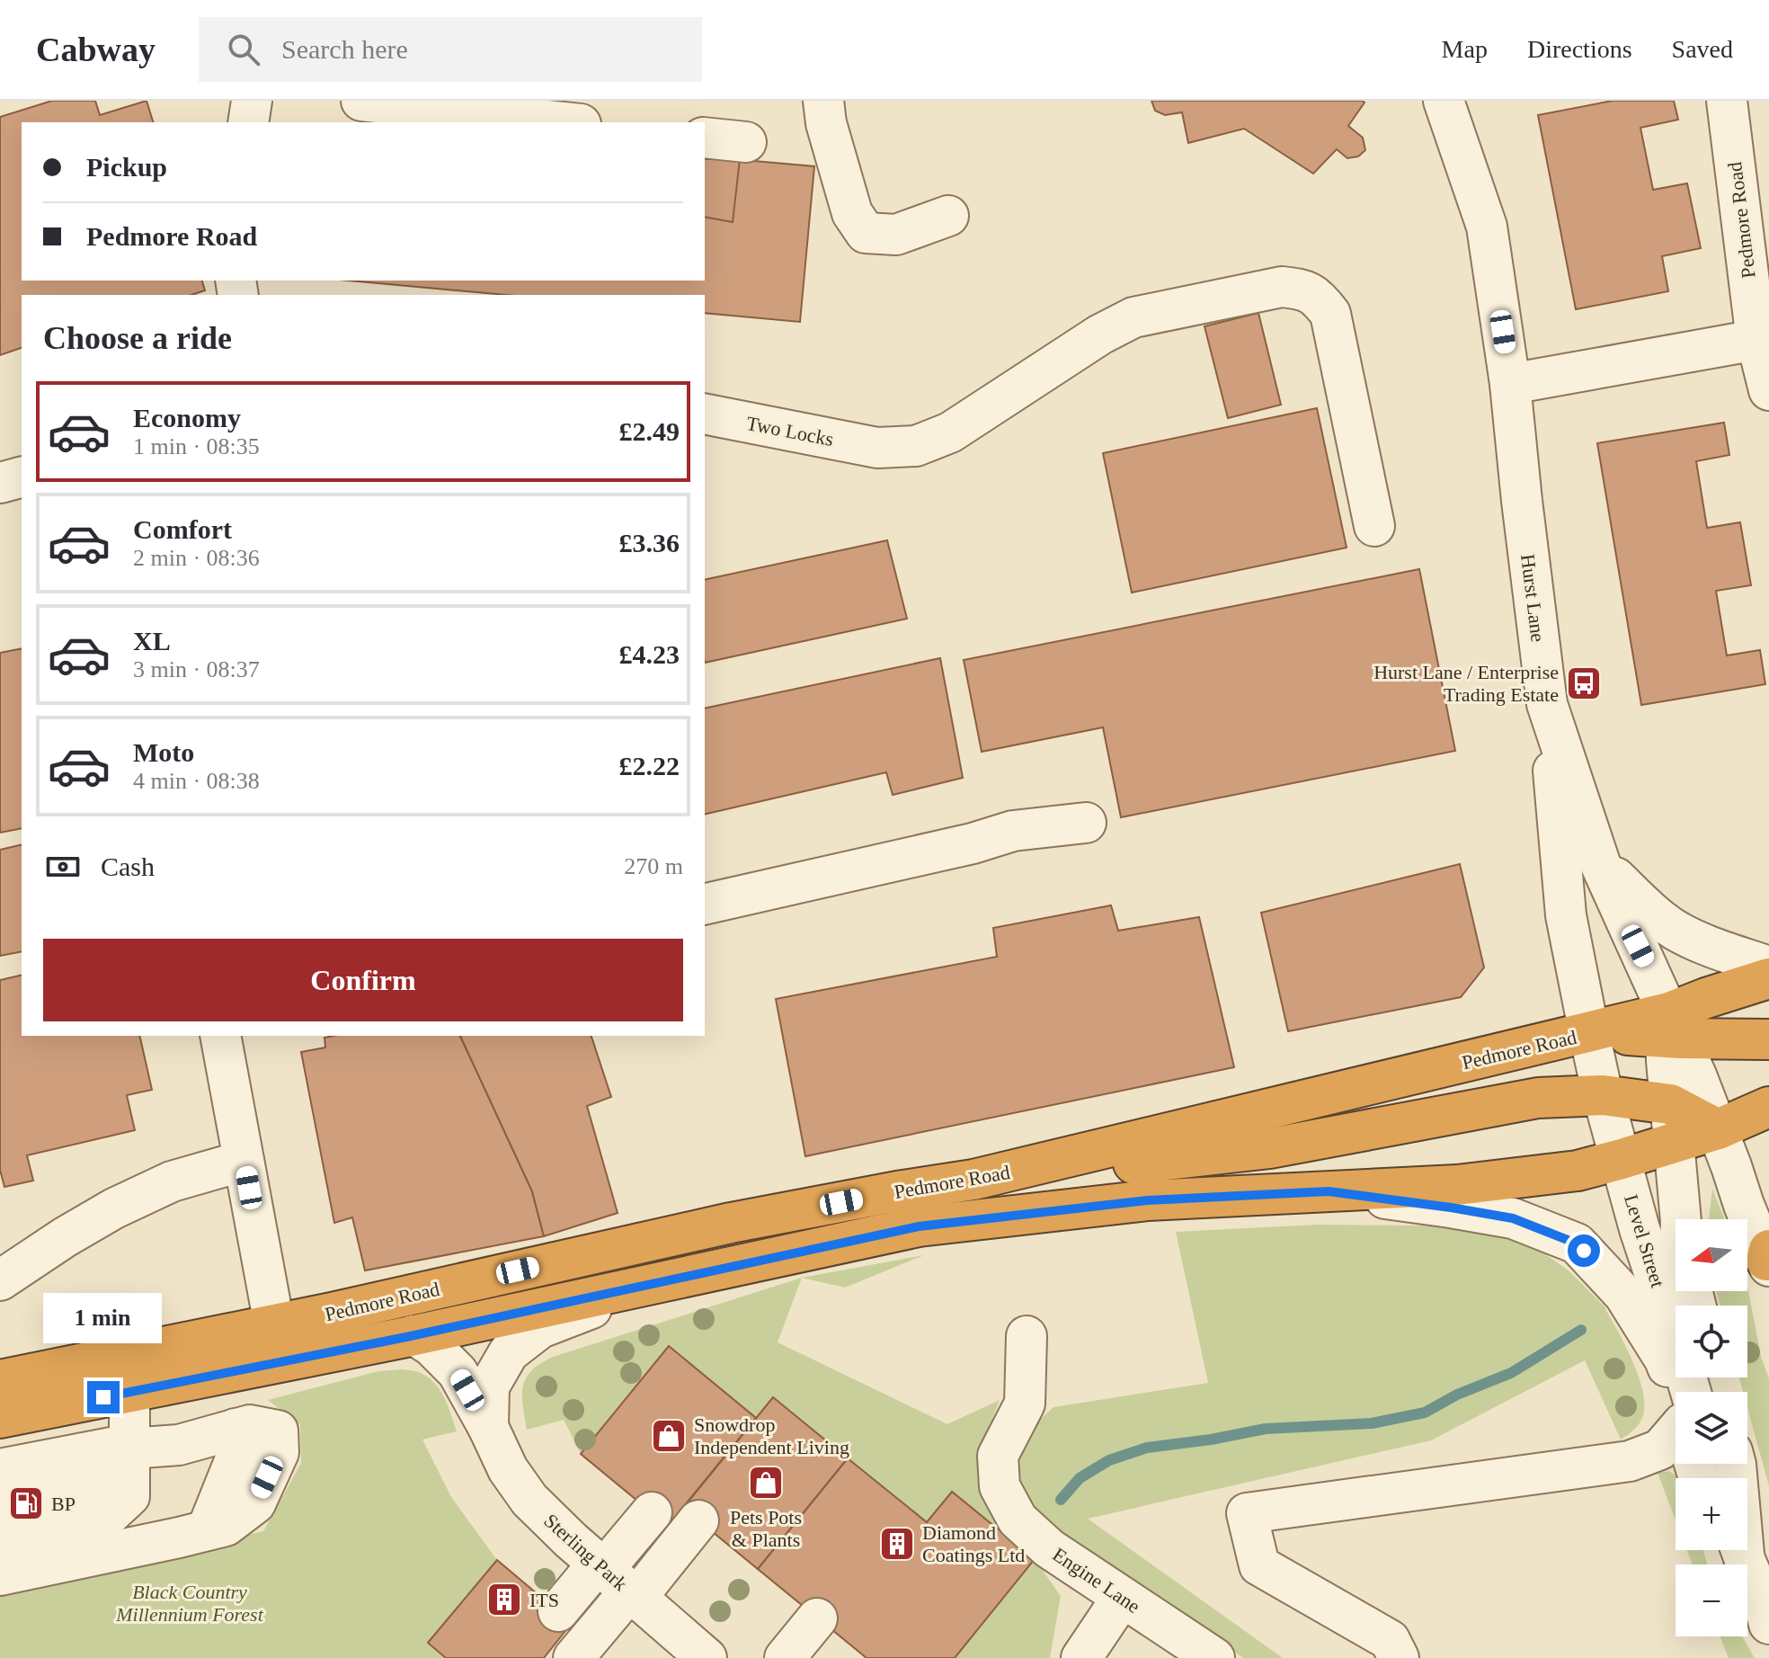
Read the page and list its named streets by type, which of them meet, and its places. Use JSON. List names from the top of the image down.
{
  "streets": {
    "highway": ["Pedmore Road"],
    "street": [
      "Two Locks",
      "Hurst Lane",
      "Level Street",
      "Sterling Park",
      "Engine Lane"
    ]
  },
  "crossings": [
    ["Pedmore Road", "Hurst Lane"],
    ["Pedmore Road", "Level Street"],
    ["Pedmore Road", "Sterling Park"]
  ],
  "parks": ["Black Country Millennium Forest"],
  "places": {
    "bus stop": ["Hurst Lane / Enterprise Trading Estate"],
    "shop": ["Snowdrop Independent Living", "Pets Pots & Plants"],
    "fuel station": ["BP"],
    "building": ["Diamond Coatings Ltd", "ITS"]
  },
  "north": "left",
  "page": {
    "header": "Cabway",
    "search": "Search here",
    "nav": ["Map", "Directions", "Saved"],
    "banner": ["Pickup", "Pedmore Road"],
    "heading": "Choose a ride",
    "list": [
      {
        "name": "Economy",
        "note": "1 min · 08:35",
        "value": "£2.49"
      },
      {
        "name": "Comfort",
        "note": "2 min · 08:36",
        "value": "£3.36"
      },
      {
        "name": "XL",
        "note": "3 min · 08:37",
        "value": "£4.23"
      },
      {
        "name": "Moto",
        "note": "4 min · 08:38",
        "value": "£2.22"
      }
    ],
    "pay": ["Cash", "270 m"],
    "buttons": "Confirm",
    "map_buttons": ["+", "−"],
    "bubble": "1 min"
  }
}
